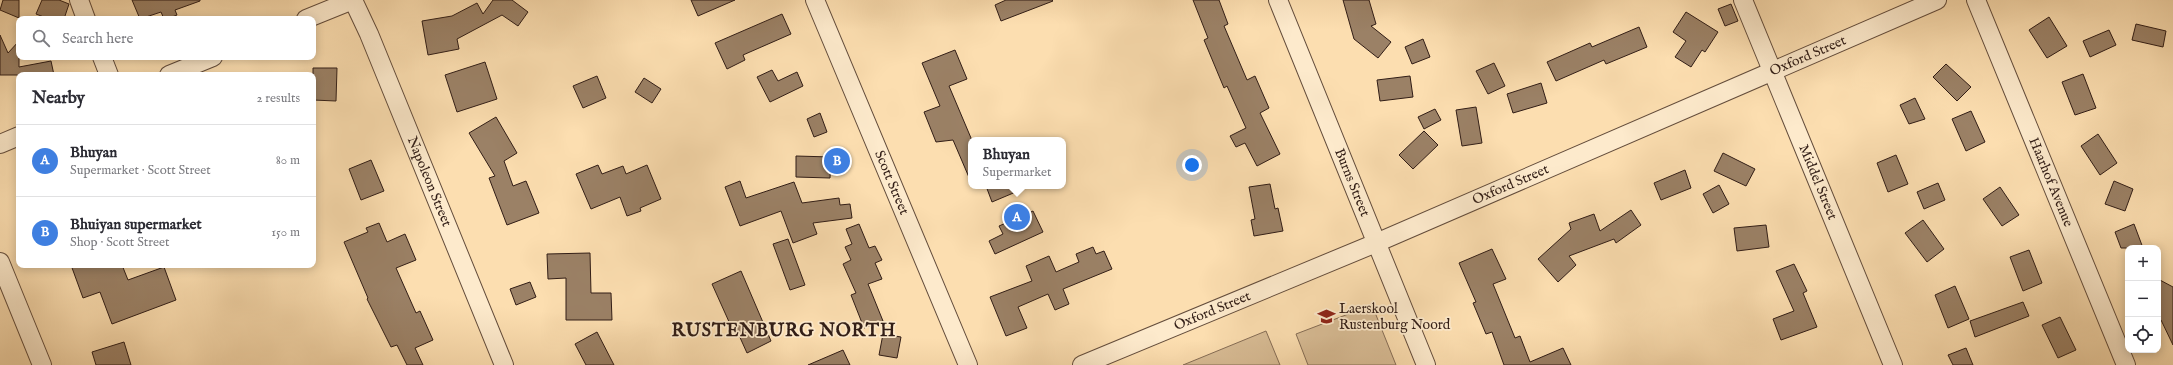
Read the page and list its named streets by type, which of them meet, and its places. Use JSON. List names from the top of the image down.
{
  "streets": {
    "street": [
      "Oxford Street",
      "Napoleon Street",
      "Scott Street",
      "Haarhof Avenue",
      "Burns Street",
      "Middel Street"
    ]
  },
  "crossings": [
    ["Oxford Street", "Burns Street"],
    ["Oxford Street", "Middel Street"]
  ],
  "districts": ["RUSTENBURG NORTH"],
  "places": {
    "school or university": ["Laerskool Rustenburg Noord"]
  },
  "page": {
    "search": "Search here",
    "heading": ["Nearby", "2 results"],
    "list": [
      {
        "mark": "A",
        "name": "Bhuyan",
        "note": "Supermarket · Scott Street",
        "value": "80 m"
      },
      {
        "mark": "B",
        "name": "Bhuiyan supermarket",
        "note": "Shop · Scott Street",
        "value": "150 m"
      }
    ],
    "popup": ["Bhuyan", "Supermarket"],
    "pins": ["B", "A"],
    "map_buttons": ["+", "−"]
  }
}
